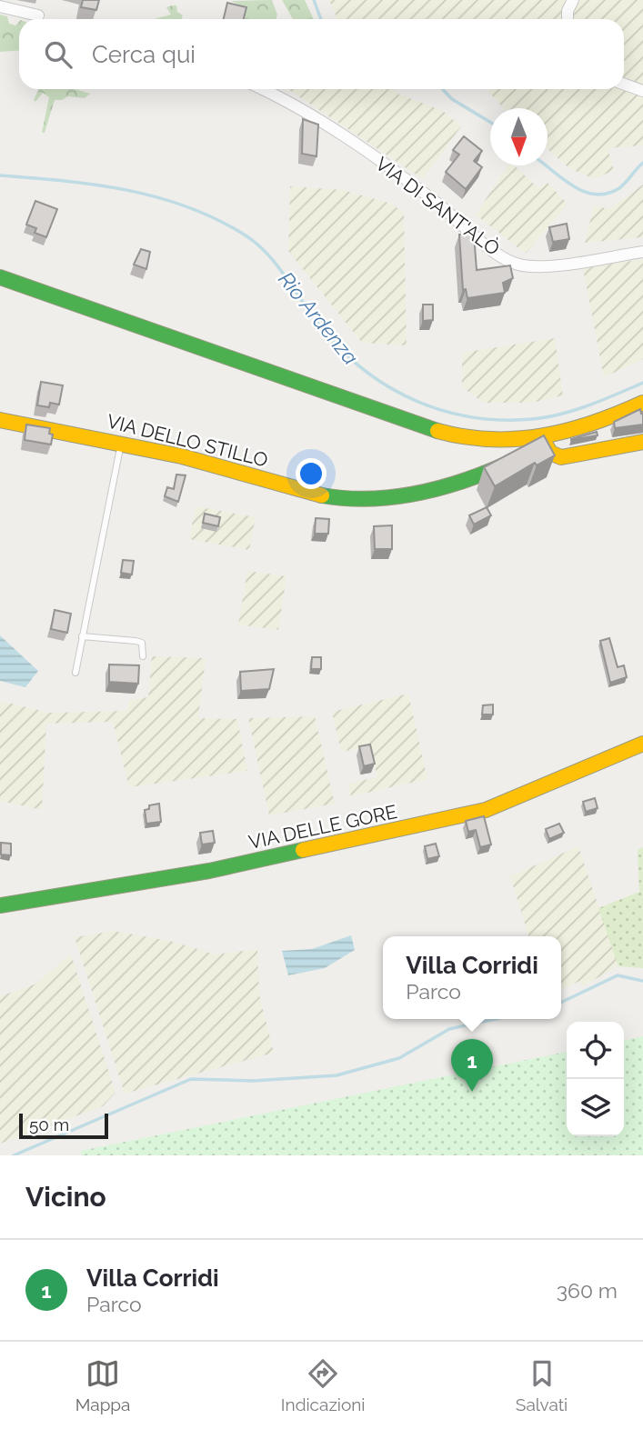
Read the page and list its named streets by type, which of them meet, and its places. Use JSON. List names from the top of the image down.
{
  "streets": {
    "street": ["VIA DI SANT'ALÒ", "VIA DELLO STILLO", "VIA DELLE GORE"]
  },
  "water": ["Rio Ardenza"],
  "scale_bar": "50 m",
  "north": "bottom",
  "page": {
    "search": "Cerca qui",
    "popup": ["Villa Corridi", "Parco"],
    "pins": "1",
    "scale": "50 m",
    "heading": "Vicino",
    "list": [
      {
        "mark": "1",
        "name": "Villa Corridi",
        "note": "Parco",
        "value": "360 m"
      }
    ],
    "nav": ["Mappa", "Indicazioni", "Salvati"]
  }
}
